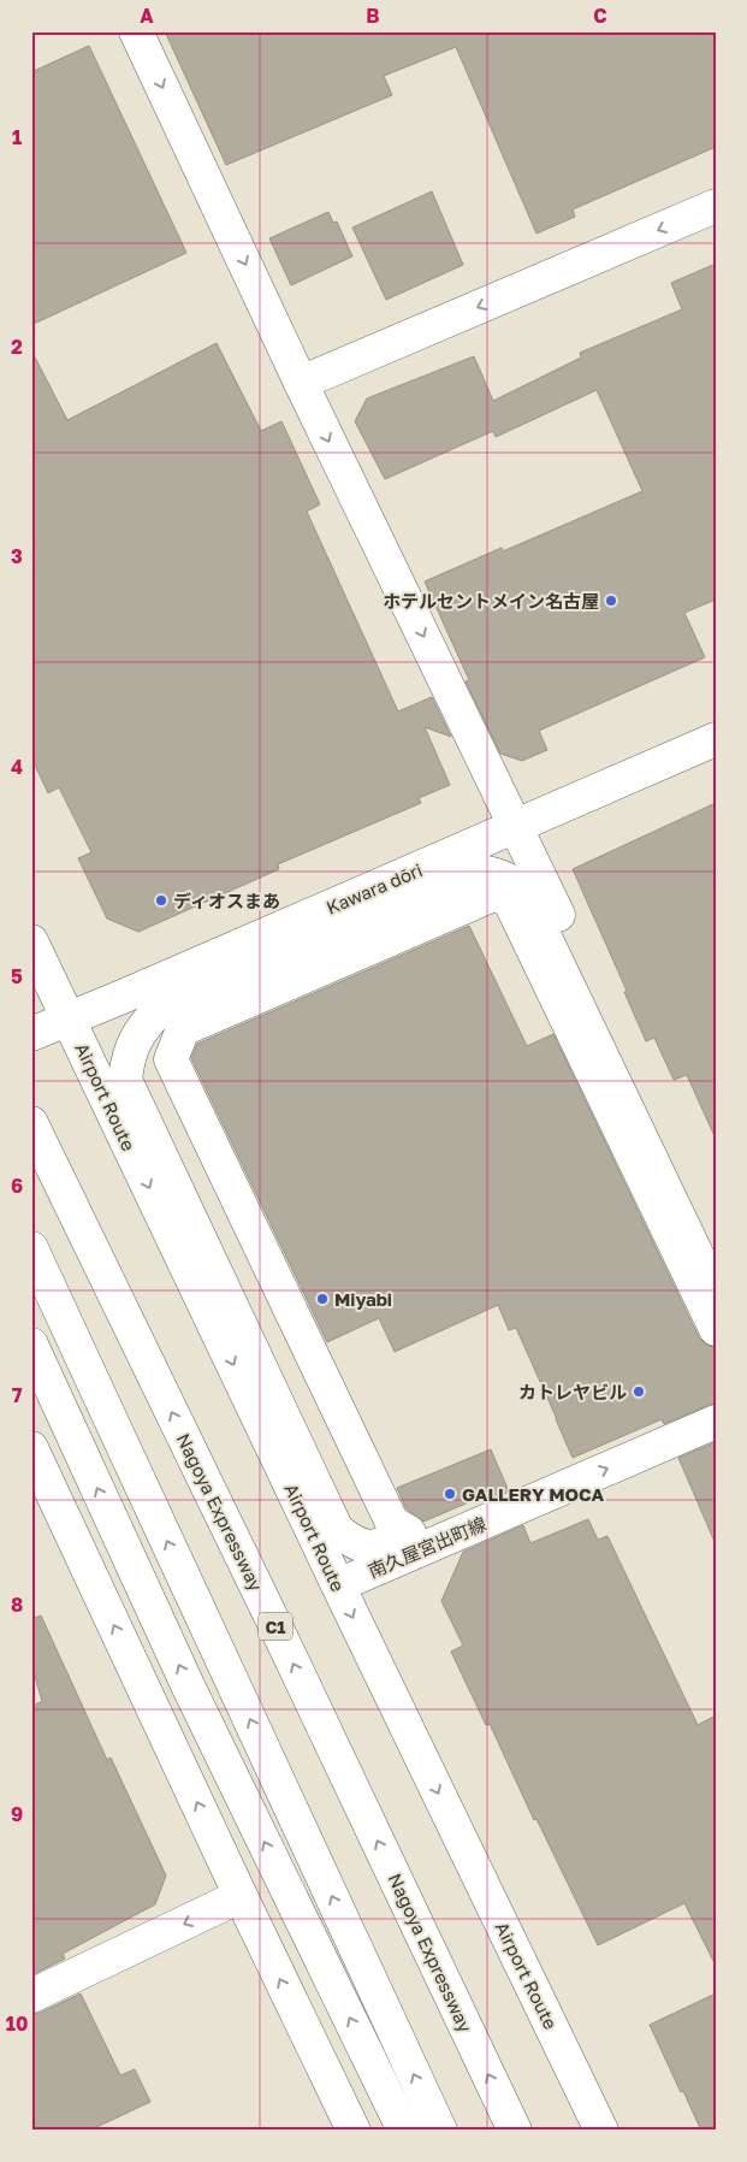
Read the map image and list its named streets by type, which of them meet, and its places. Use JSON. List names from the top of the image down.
{
  "streets": {
    "main road": [
      "Kawara dōri",
      "Airport Route",
      "Nagoya Expressway",
      "南久屋宮出町線",
      "C1"
    ]
  },
  "crossings": [
    ["Kawara dōri", "Airport Route"],
    ["Airport Route", "南久屋宮出町線"]
  ],
  "one_way": ["南久屋宮出町線"],
  "places": [
    "ホテルセントメイン名古屋",
    "ディオスまあ",
    "Miyabi",
    "カトレヤビル",
    "GALLERY MOCA"
  ],
  "grid": {
    "columns": ["A", "B", "C"],
    "rows": [
      "1",
      "2",
      "3",
      "4",
      "5",
      "6",
      "7",
      "8",
      "9",
      "10"
    ]
  }
}
